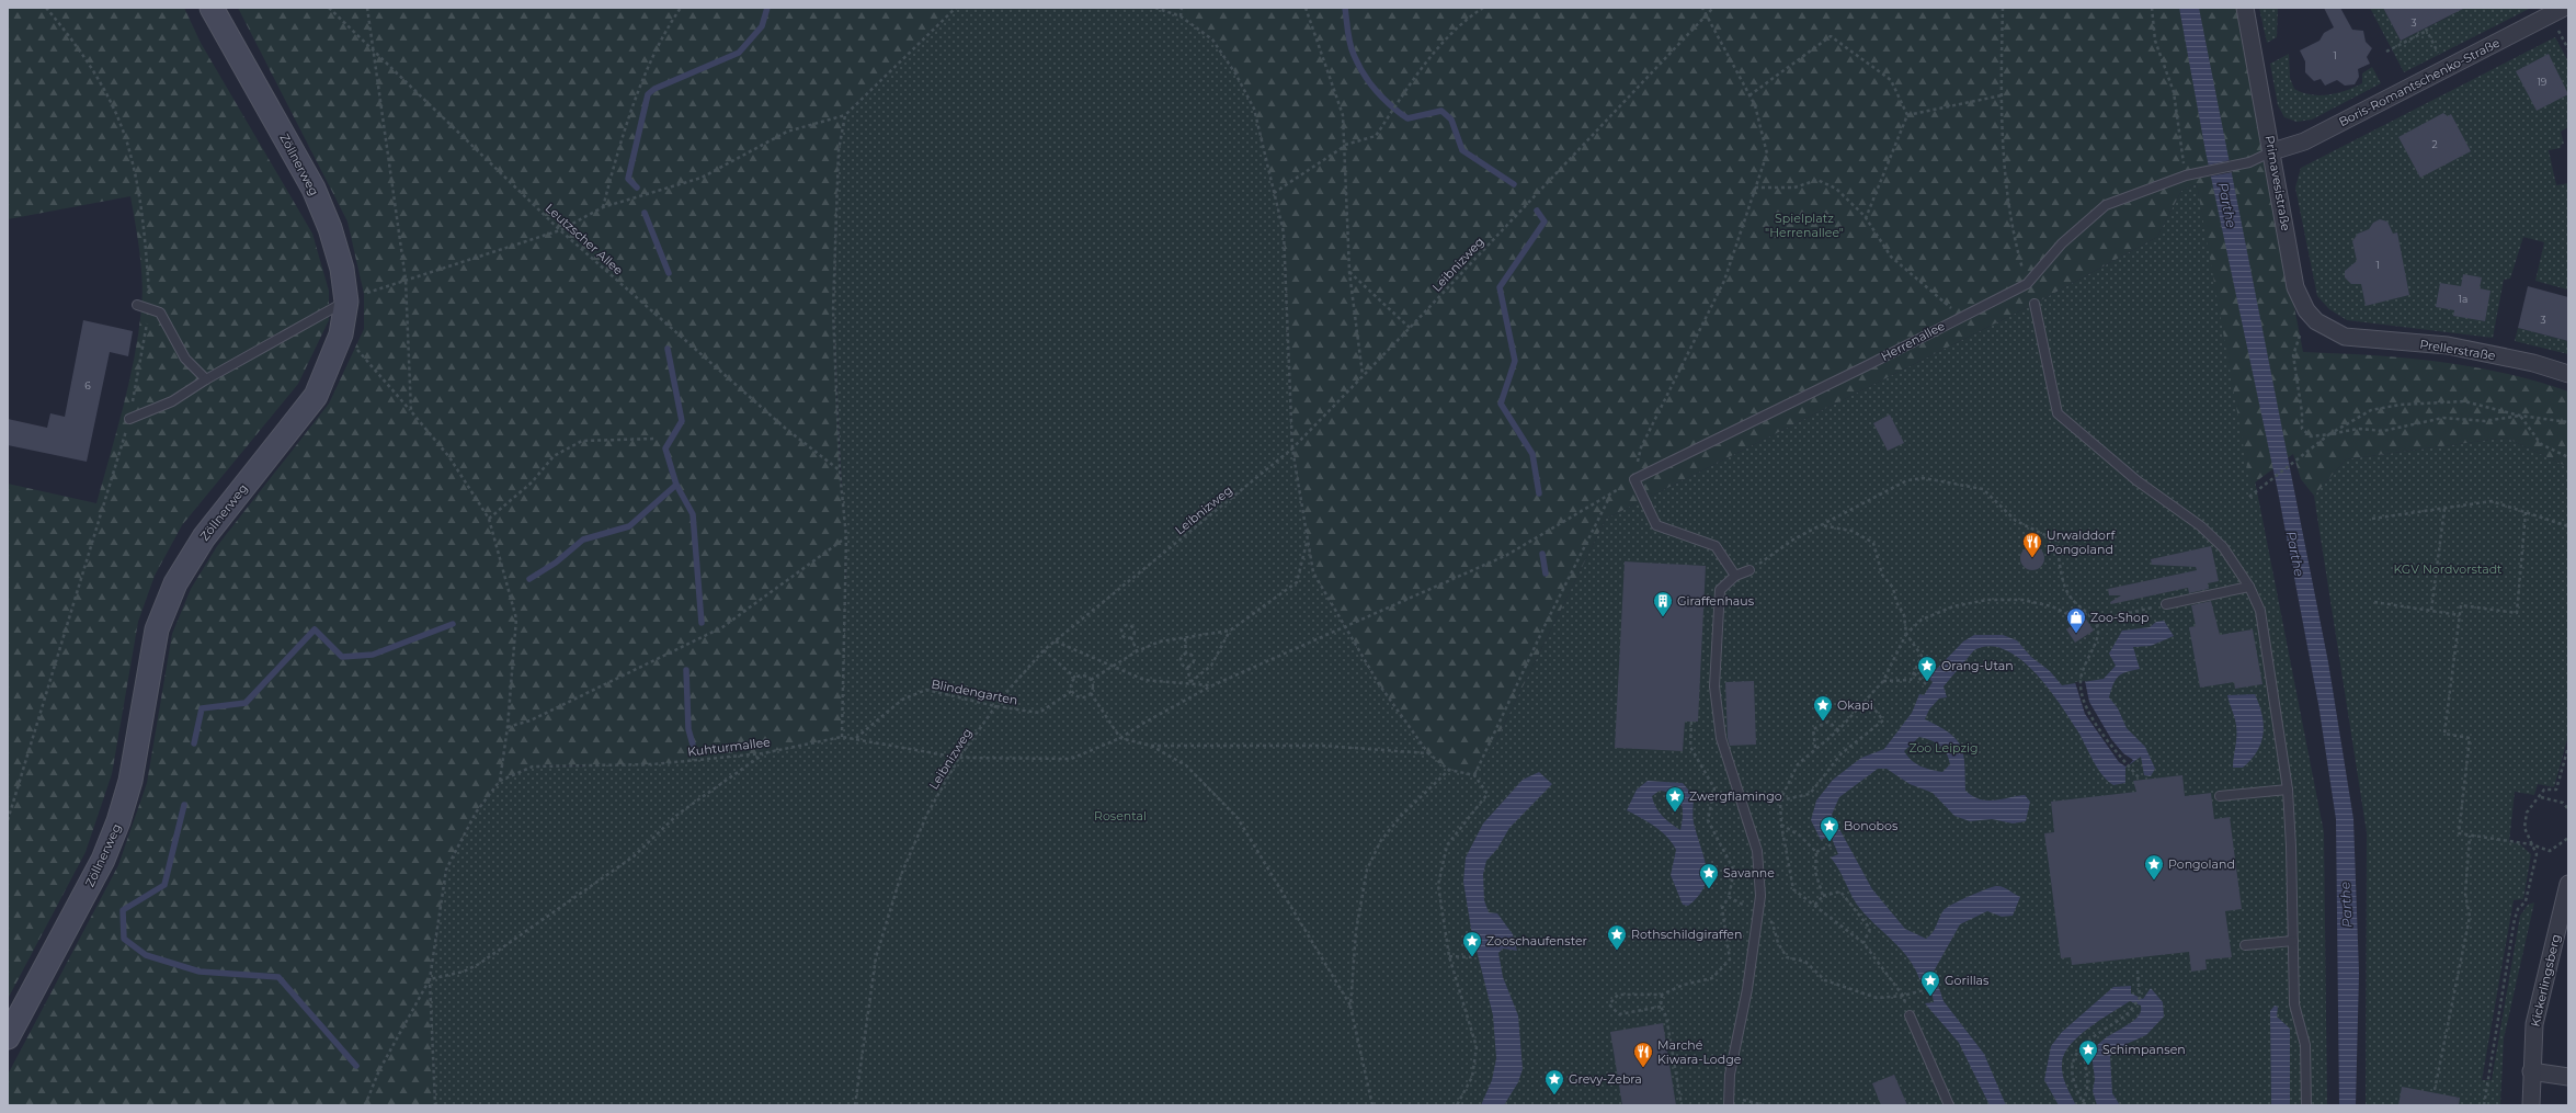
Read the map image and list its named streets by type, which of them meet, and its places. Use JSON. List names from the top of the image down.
{
  "streets": {
    "main road": ["Zöllnerweg"],
    "street": [
      "Boris-Romantschenko-Straße",
      "Primavesistraße",
      "Prellerstraße",
      "Kickerlingsberg"
    ],
    "lane": ["Herrenallee"],
    "path": [
      "Leutzscher Allee",
      "Leibnizweg",
      "Blindengarten",
      "Kuhturmallee"
    ]
  },
  "crossings": [
    ["Boris-Romantschenko-Straße", "Primavesistraße"],
    ["Boris-Romantschenko-Straße", "Herrenallee"],
    ["Primavesistraße", "Herrenallee"],
    ["Primavesistraße", "Prellerstraße"],
    ["Leibnizweg", "Blindengarten"],
    ["Leibnizweg", "Kuhturmallee"],
    ["Blindengarten", "Kuhturmallee"]
  ],
  "water": ["Parthe"],
  "parks": [
    "Spielplatz \"Herrenallee\"",
    "KGV Nordvorstadt",
    "Zoo Leipzig",
    "Rosental"
  ],
  "places": {
    "restaurant": ["Urwalddorf Pongoland", "Marché Kiwara-Lodge"],
    "building": ["Giraffenhaus"],
    "shop": ["Zoo-Shop"],
    "place": [
      "Orang-Utan",
      "Okapi",
      "Zwergflamingo",
      "Bonobos",
      "Pongoland",
      "Savanne",
      "Rothschildgiraffen",
      "Zooschaufenster",
      "Gorillas",
      "Schimpansen",
      "Grevy-Zebra"
    ]
  },
  "house_numbers": [
    "3",
    "1",
    "19",
    "2",
    "1",
    "1a",
    "3",
    "6"
  ]
}
